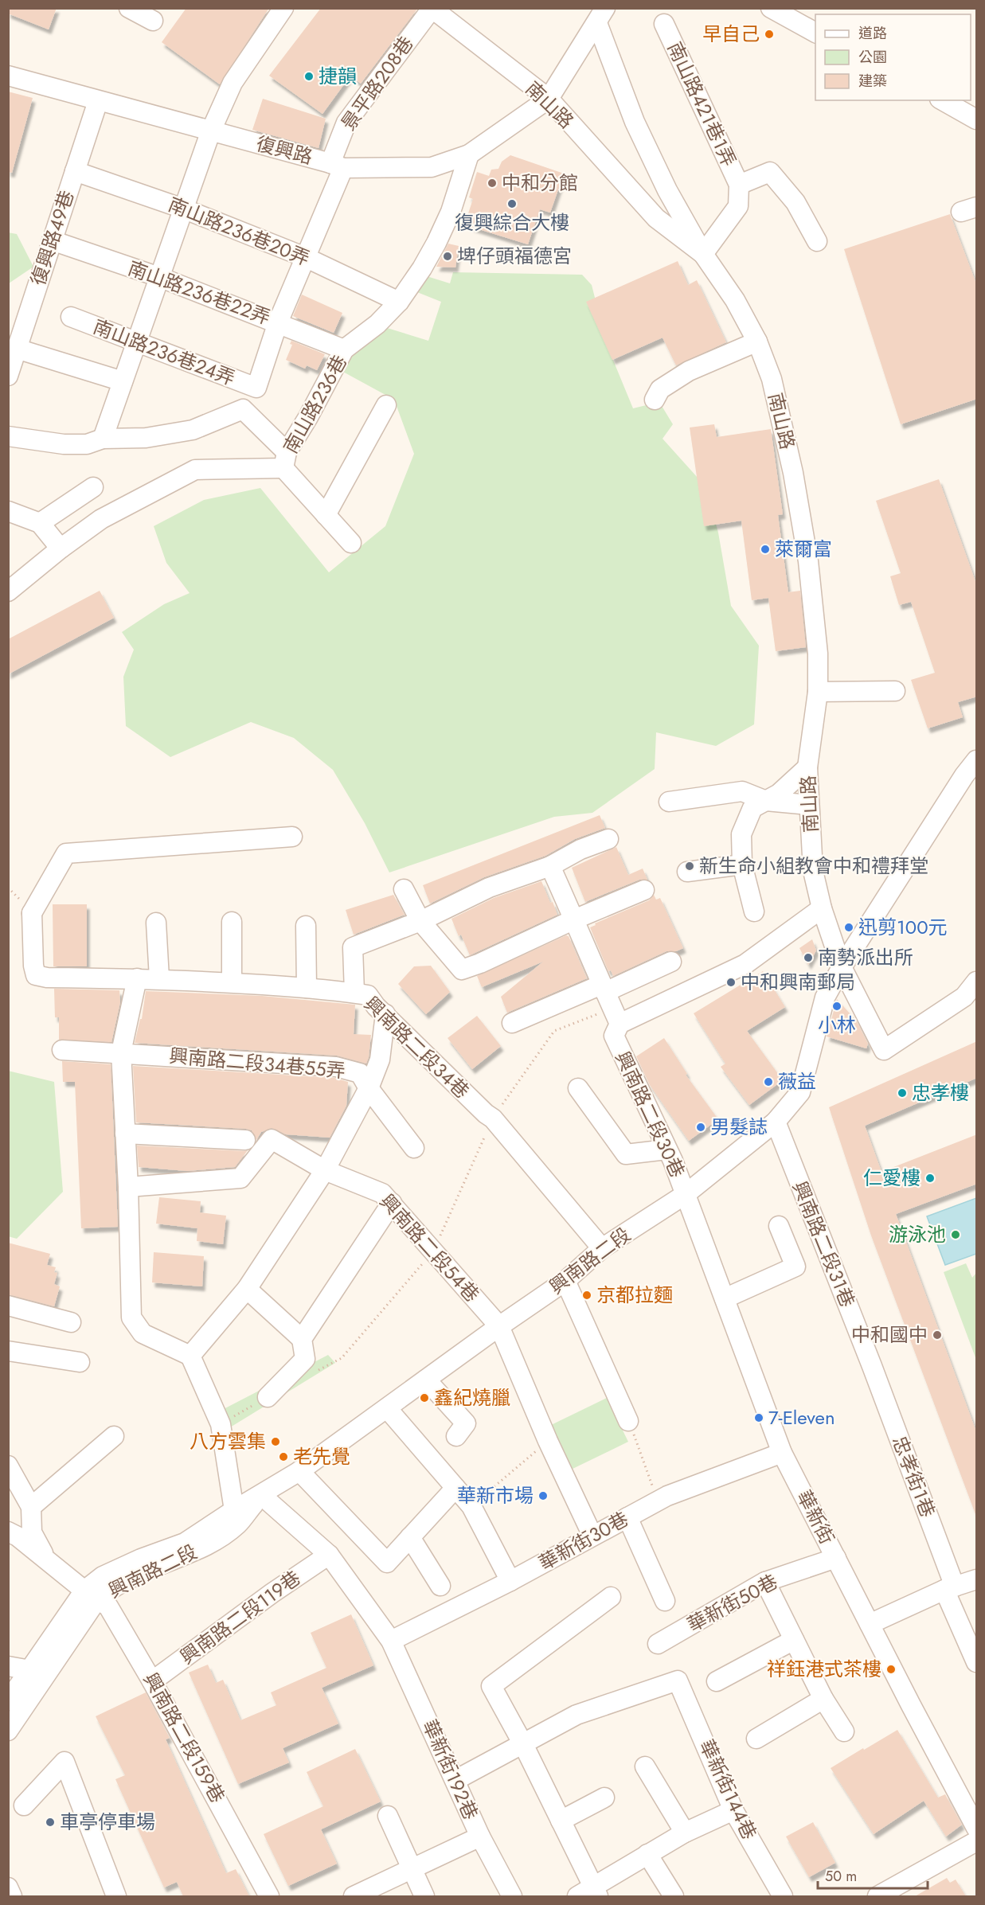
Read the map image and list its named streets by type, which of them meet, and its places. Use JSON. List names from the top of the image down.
{
  "streets": {
    "street": [
      "景平路208巷",
      "南山路421巷1弄",
      "南山路",
      "復興路",
      "南山路236巷20弄",
      "復興路49巷",
      "南山路236巷22弄",
      "南山路236巷24弄",
      "南山路236巷",
      "興南路二段34巷",
      "興南路二段34巷55弄",
      "興南路二段30巷",
      "興南路二段31巷",
      "興南路二段54巷",
      "興南路二段",
      "忠孝街1巷",
      "華新街",
      "華新街30巷",
      "華新街50巷",
      "興南路二段119巷",
      "興南路二段159巷",
      "華新街192巷",
      "華新街144巷"
    ]
  },
  "crossings": [
    ["景平路208巷", "南山路"],
    ["景平路208巷", "復興路"],
    ["景平路208巷", "南山路236巷20弄"],
    ["景平路208巷", "南山路236巷22弄"],
    ["景平路208巷", "南山路236巷24弄"],
    ["南山路", "復興路"],
    ["南山路", "興南路二段"],
    ["復興路", "復興路49巷"],
    ["復興路", "南山路236巷"],
    ["南山路236巷20弄", "復興路49巷"],
    ["南山路236巷20弄", "南山路236巷"],
    ["復興路49巷", "南山路236巷22弄"],
    ["南山路236巷22弄", "南山路236巷"],
    ["興南路二段34巷", "興南路二段"],
    ["興南路二段30巷", "興南路二段"],
    ["興南路二段30巷", "華新街"],
    ["興南路二段31巷", "興南路二段"],
    ["興南路二段31巷", "忠孝街1巷"],
    ["興南路二段54巷", "興南路二段"],
    ["興南路二段54巷", "華新街30巷"],
    ["興南路二段", "華新街"],
    ["興南路二段", "興南路二段159巷"],
    ["興南路二段", "華新街192巷"],
    ["華新街", "華新街30巷"],
    ["華新街", "華新街50巷"],
    ["華新街30巷", "華新街192巷"],
    ["興南路二段119巷", "興南路二段159巷"],
    ["興南路二段119巷", "華新街192巷"]
  ],
  "places": [
    "早自己",
    "捷韻",
    "中和分館",
    "復興綜合大樓",
    "埤仔頭福德宮",
    "萊爾富",
    "新生命小組教會中和禮拜堂",
    "迅剪100元",
    "南勢派出所",
    "中和興南郵局",
    "小林",
    "薇益",
    "忠孝樓",
    "男髮誌",
    "仁愛樓",
    "游泳池",
    "京都拉麵",
    "中和國中",
    "鑫紀燒臘",
    "7-Eleven",
    "八方雲集",
    "老先覺",
    "華新市場",
    "祥鈺港式茶樓",
    "車亭停車場"
  ],
  "legend": ["道路", "公園", "建築"],
  "scale_bar": "50 m"
}
